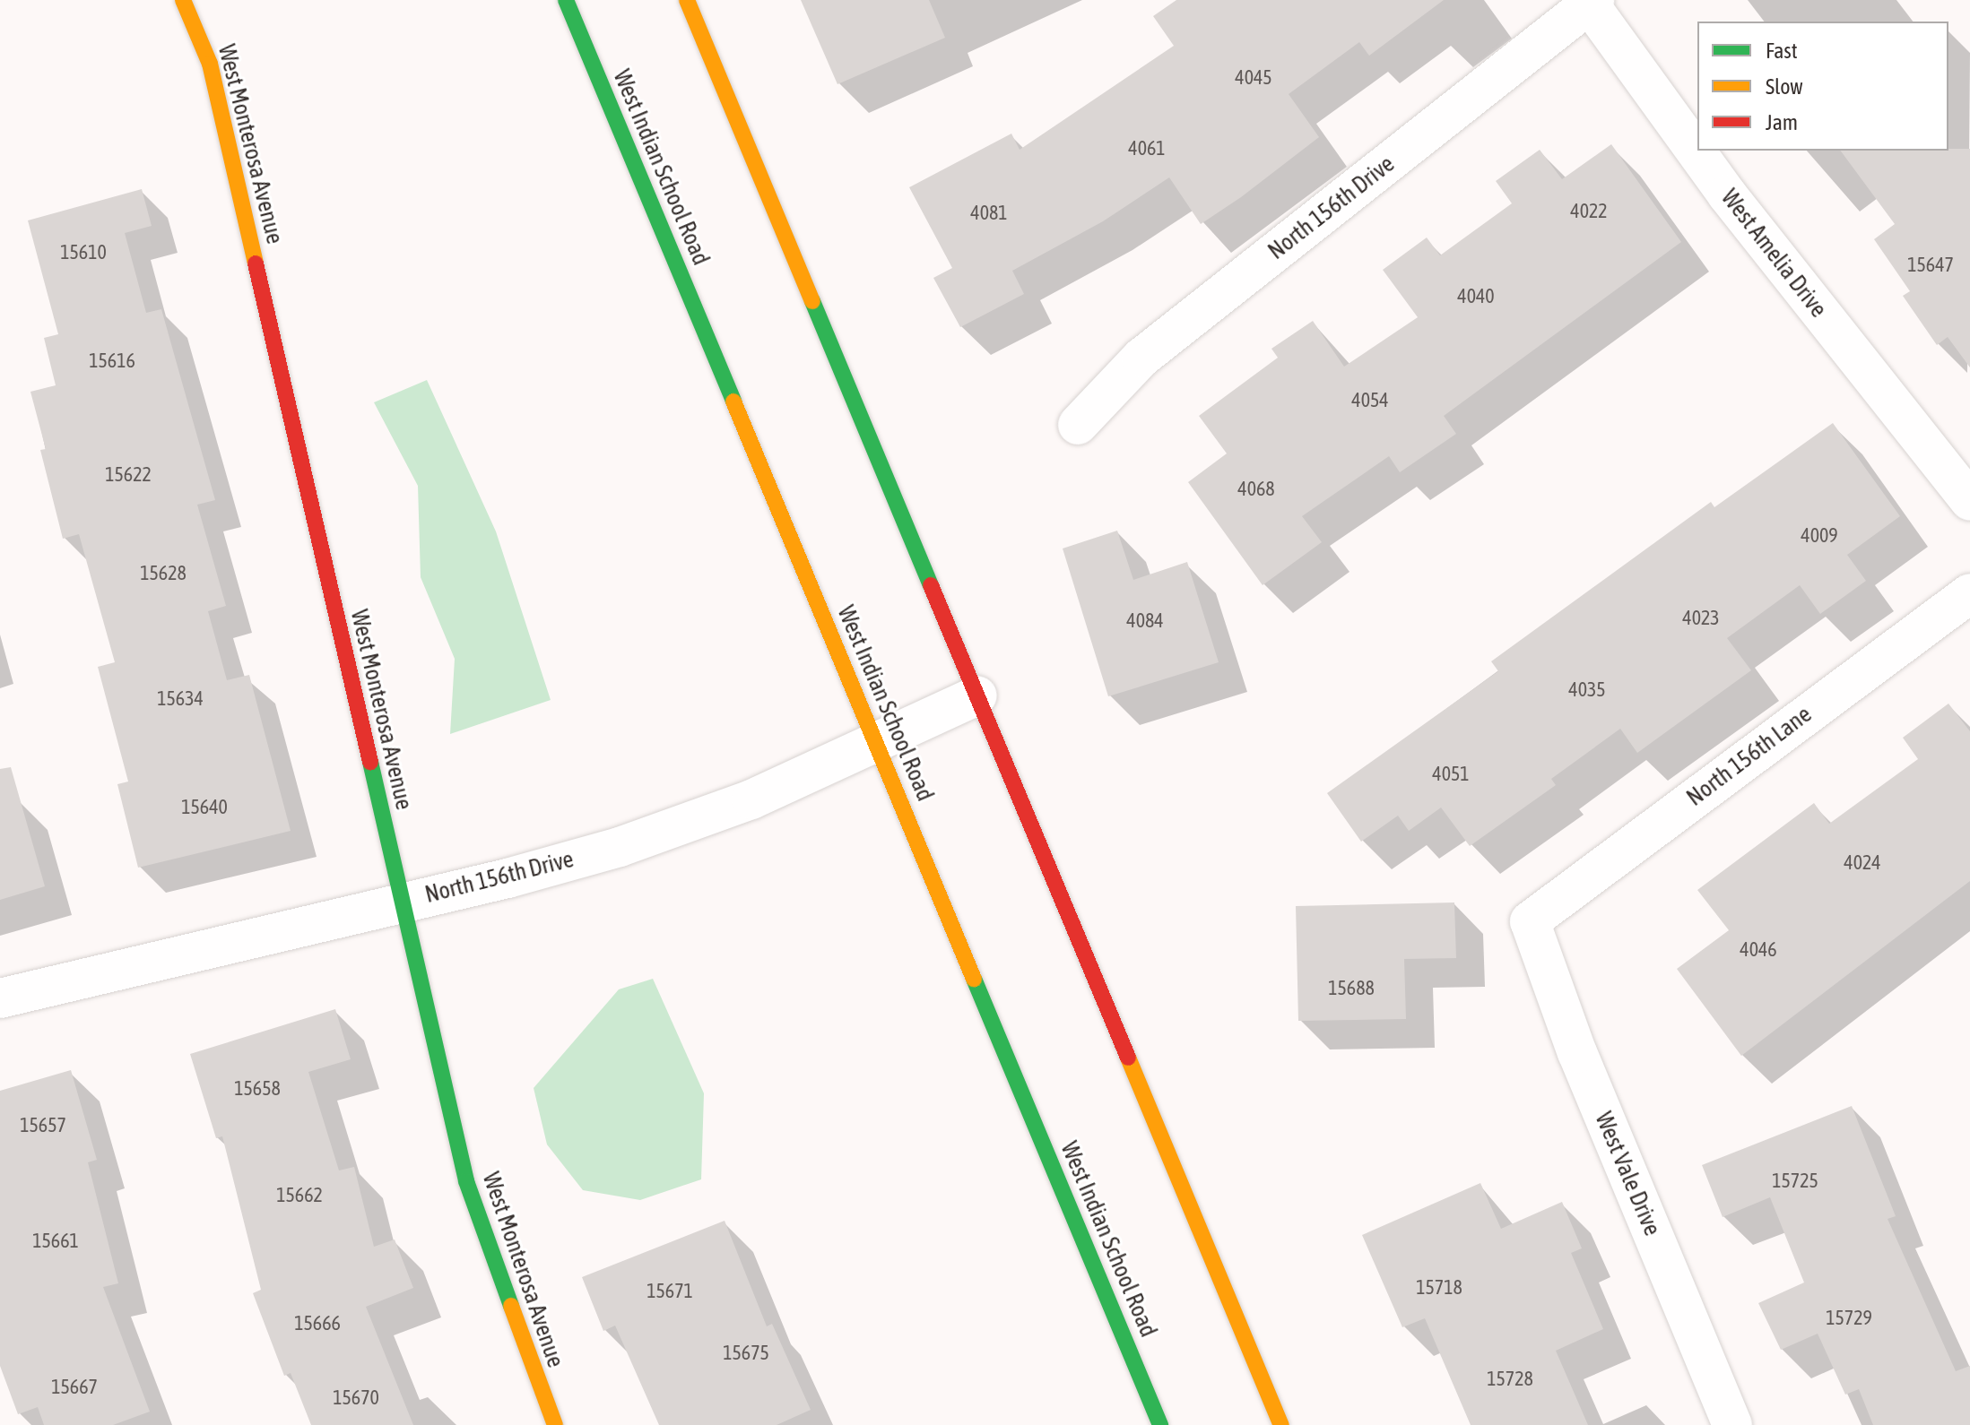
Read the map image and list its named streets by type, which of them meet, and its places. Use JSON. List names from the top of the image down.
{
  "streets": {
    "main road": ["West Monterosa Avenue", "West Indian School Road"],
    "street": [
      "North 156th Drive",
      "West Amelia Drive",
      "North 156th Lane",
      "West Vale Drive"
    ]
  },
  "crossings": [
    ["West Monterosa Avenue", "North 156th Drive"],
    ["West Indian School Road", "North 156th Drive"],
    ["North 156th Drive", "West Amelia Drive"],
    ["North 156th Lane", "West Vale Drive"]
  ],
  "house_numbers": [
    "4045",
    "4061",
    "4022",
    "4081",
    "15610",
    "15647",
    "4040",
    "15616",
    "4054",
    "15622",
    "4068",
    "4009",
    "15628",
    "4023",
    "4084",
    "4035",
    "15634",
    "4051",
    "15640",
    "4024",
    "4046",
    "15688",
    "15658",
    "15657",
    "15725",
    "15662",
    "15661",
    "15718",
    "15671",
    "15729",
    "15666",
    "15675",
    "15728",
    "15667",
    "15670"
  ],
  "legend": ["Fast", "Slow", "Jam"]
}
